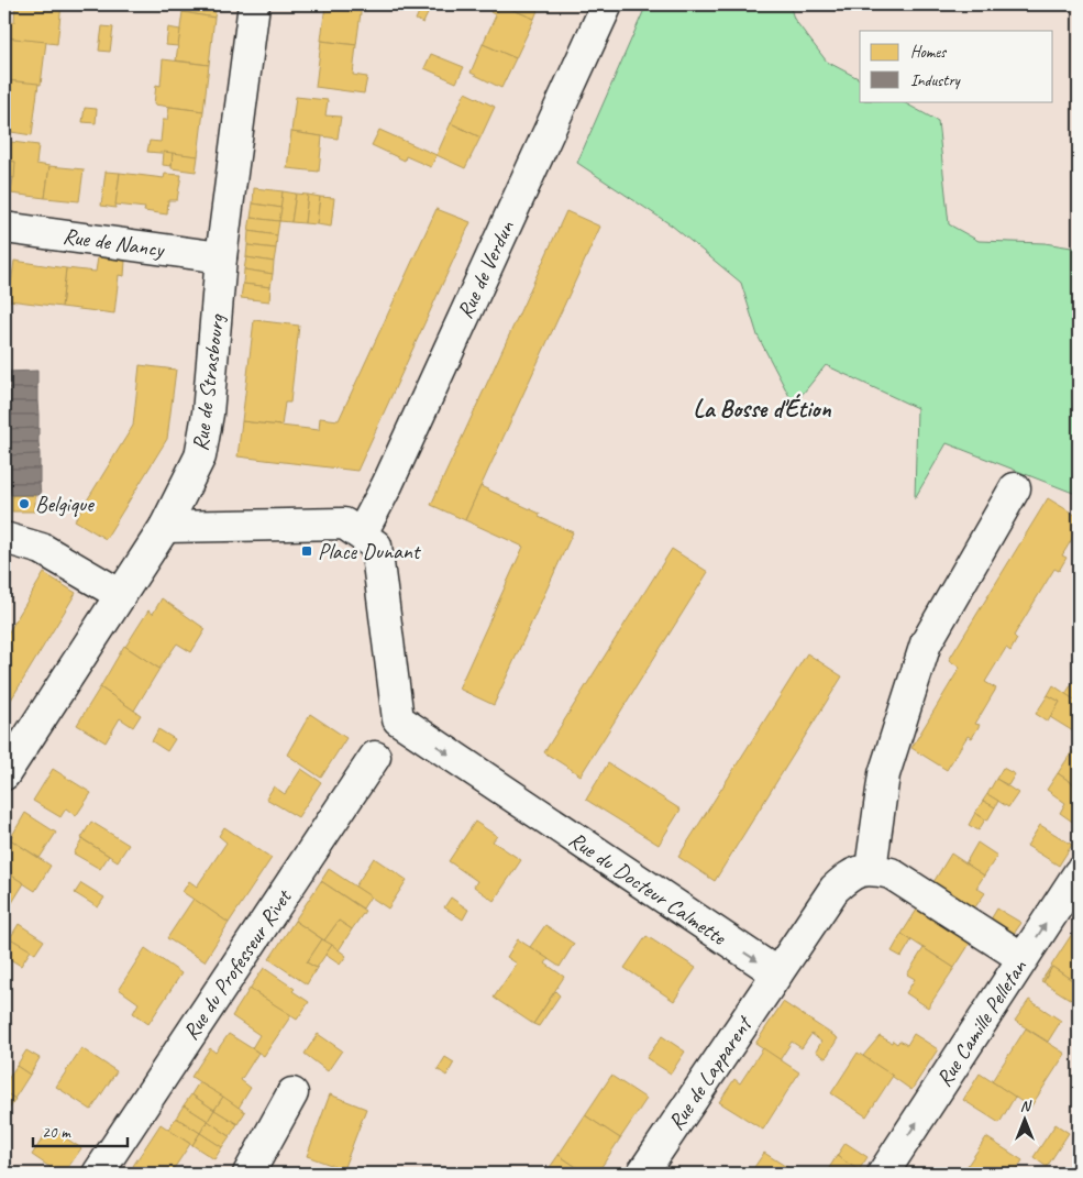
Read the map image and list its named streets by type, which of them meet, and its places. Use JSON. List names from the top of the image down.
{
  "streets": {
    "street": [
      "Rue de Nancy",
      "Rue de Verdun",
      "Rue de Strasbourg",
      "Rue du Docteur Calmette",
      "Rue du Professeur Rivet",
      "Rue Camille Pelletan",
      "Rue de Lapparent"
    ]
  },
  "crossings": [
    ["Rue de Nancy", "Rue de Strasbourg"],
    ["Rue de Verdun", "Rue du Docteur Calmette"],
    ["Rue du Docteur Calmette", "Rue de Lapparent"]
  ],
  "one_way": ["Rue du Docteur Calmette"],
  "districts": ["La Bosse d'Étion"],
  "places": {
    "other": ["Belgique"],
    "transit": ["Place Dunant"]
  },
  "legend": ["Homes", "Industry"],
  "scale_bar": "20 m",
  "north": "top"
}
